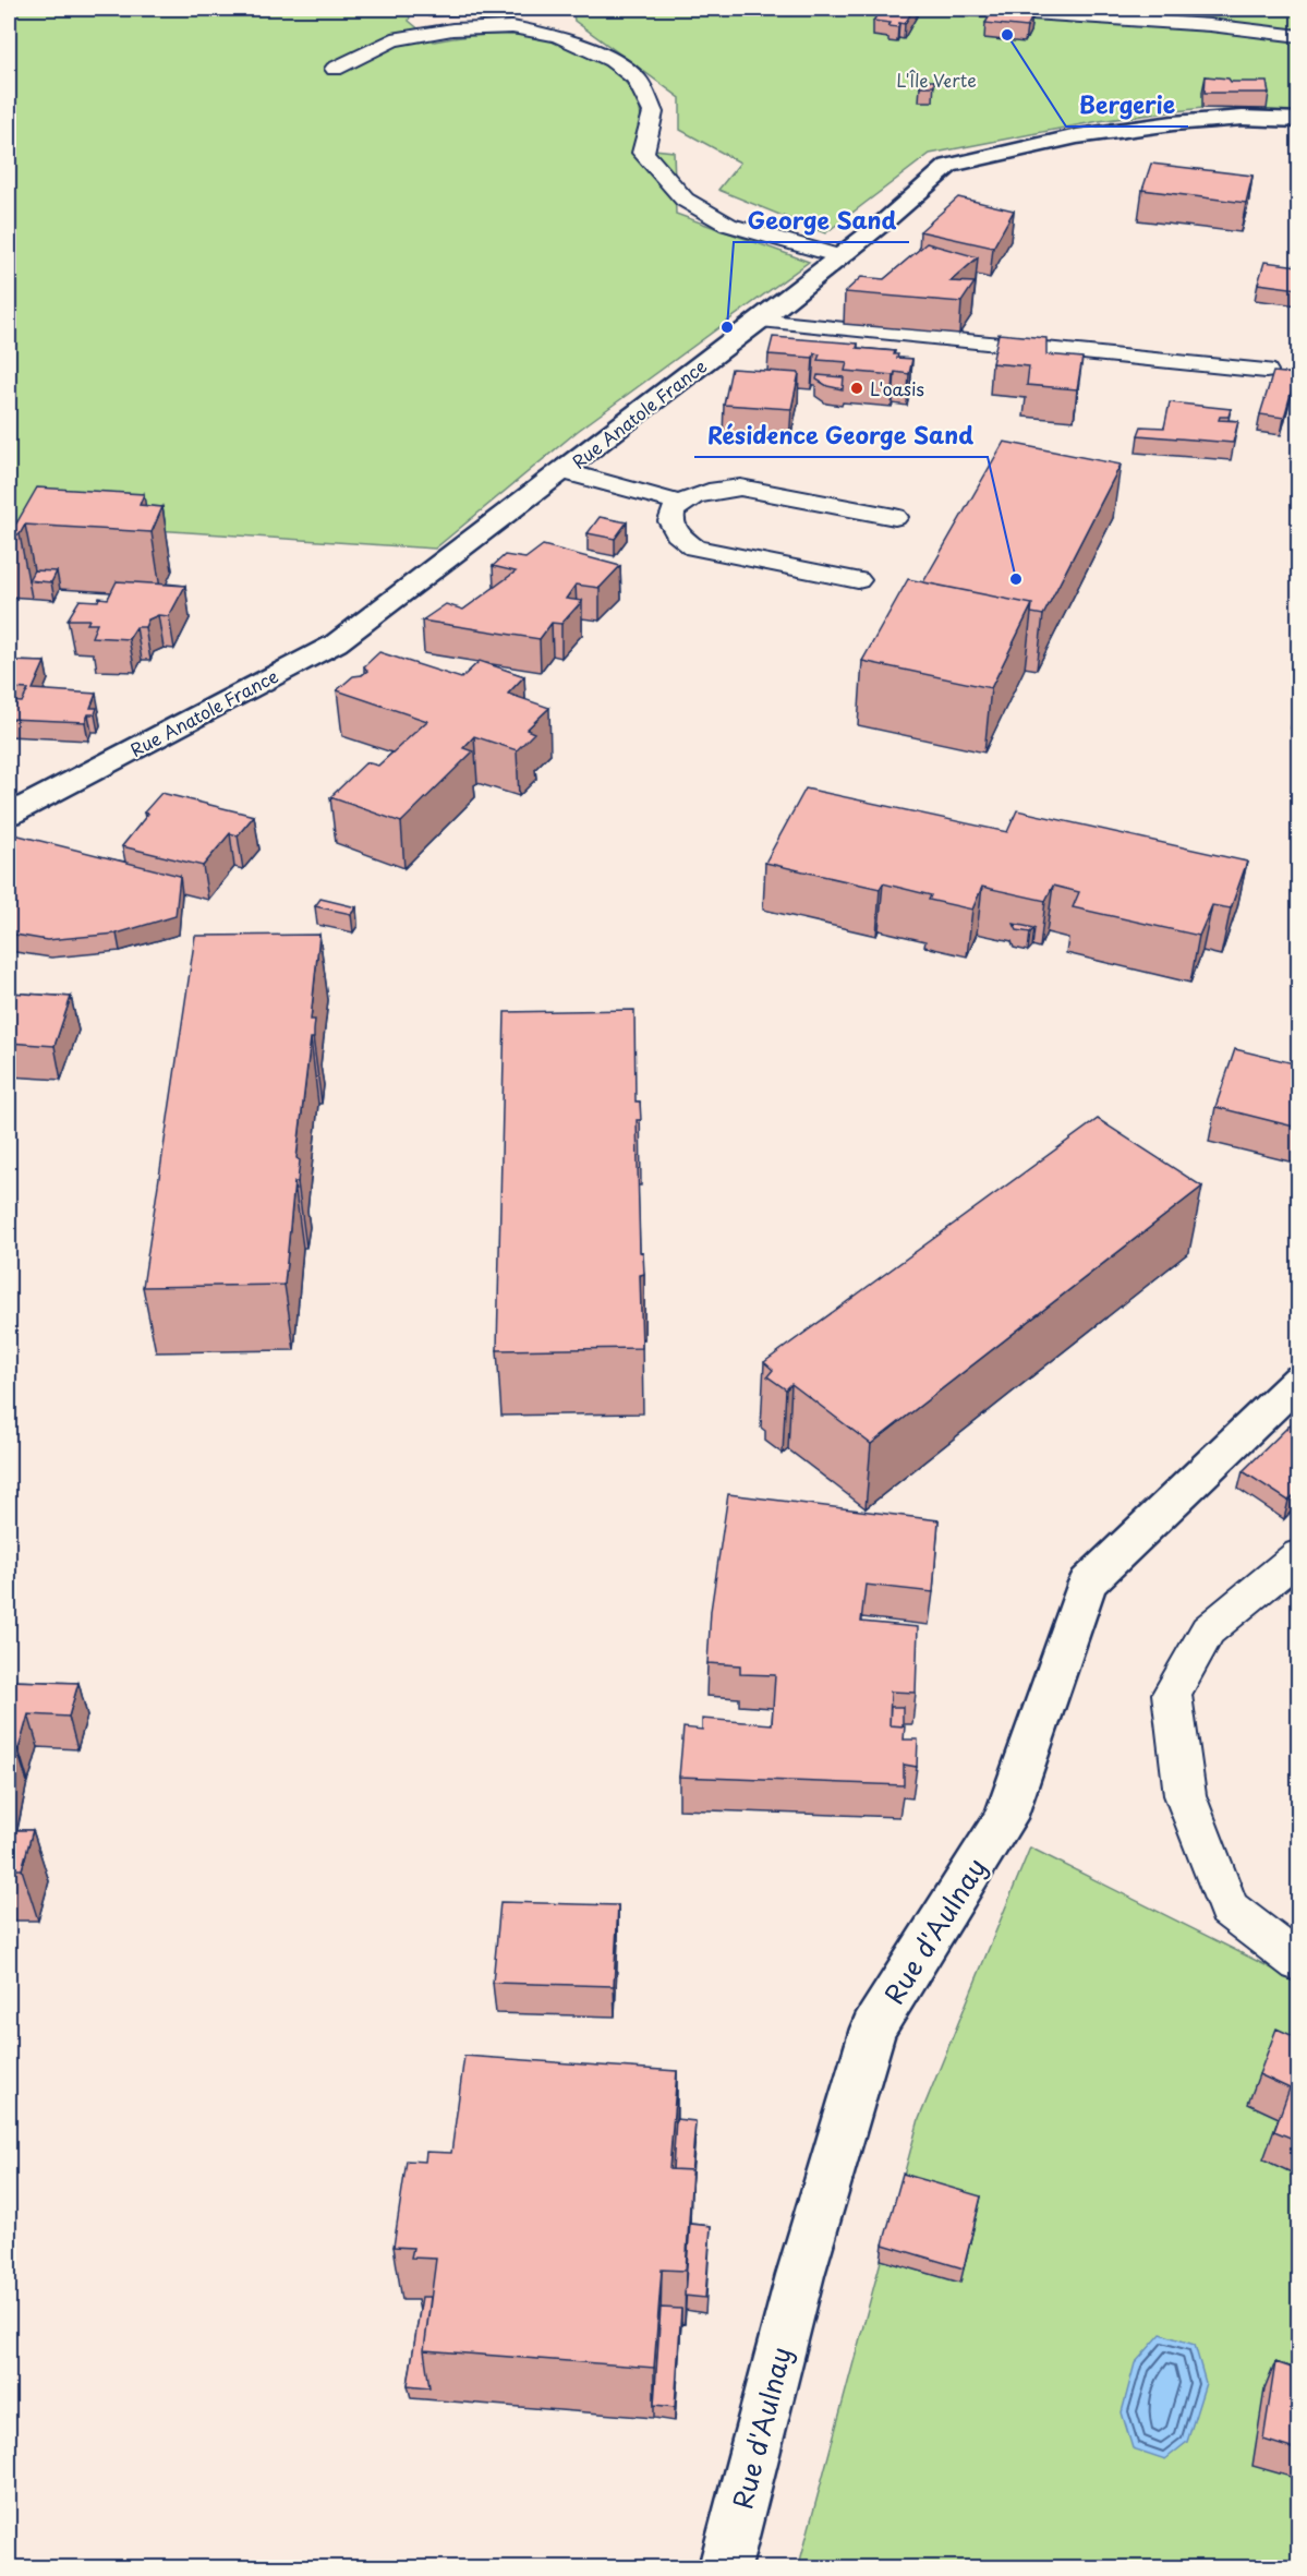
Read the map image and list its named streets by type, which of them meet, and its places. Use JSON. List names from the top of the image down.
{
  "streets": {
    "street": ["Rue Anatole France", "Rue d'Aulnay"]
  },
  "parks": ["L'Île Verte"],
  "places": [
    "Bergerie",
    "George Sand",
    "L'oasis",
    "Résidence George Sand"
  ]
}
